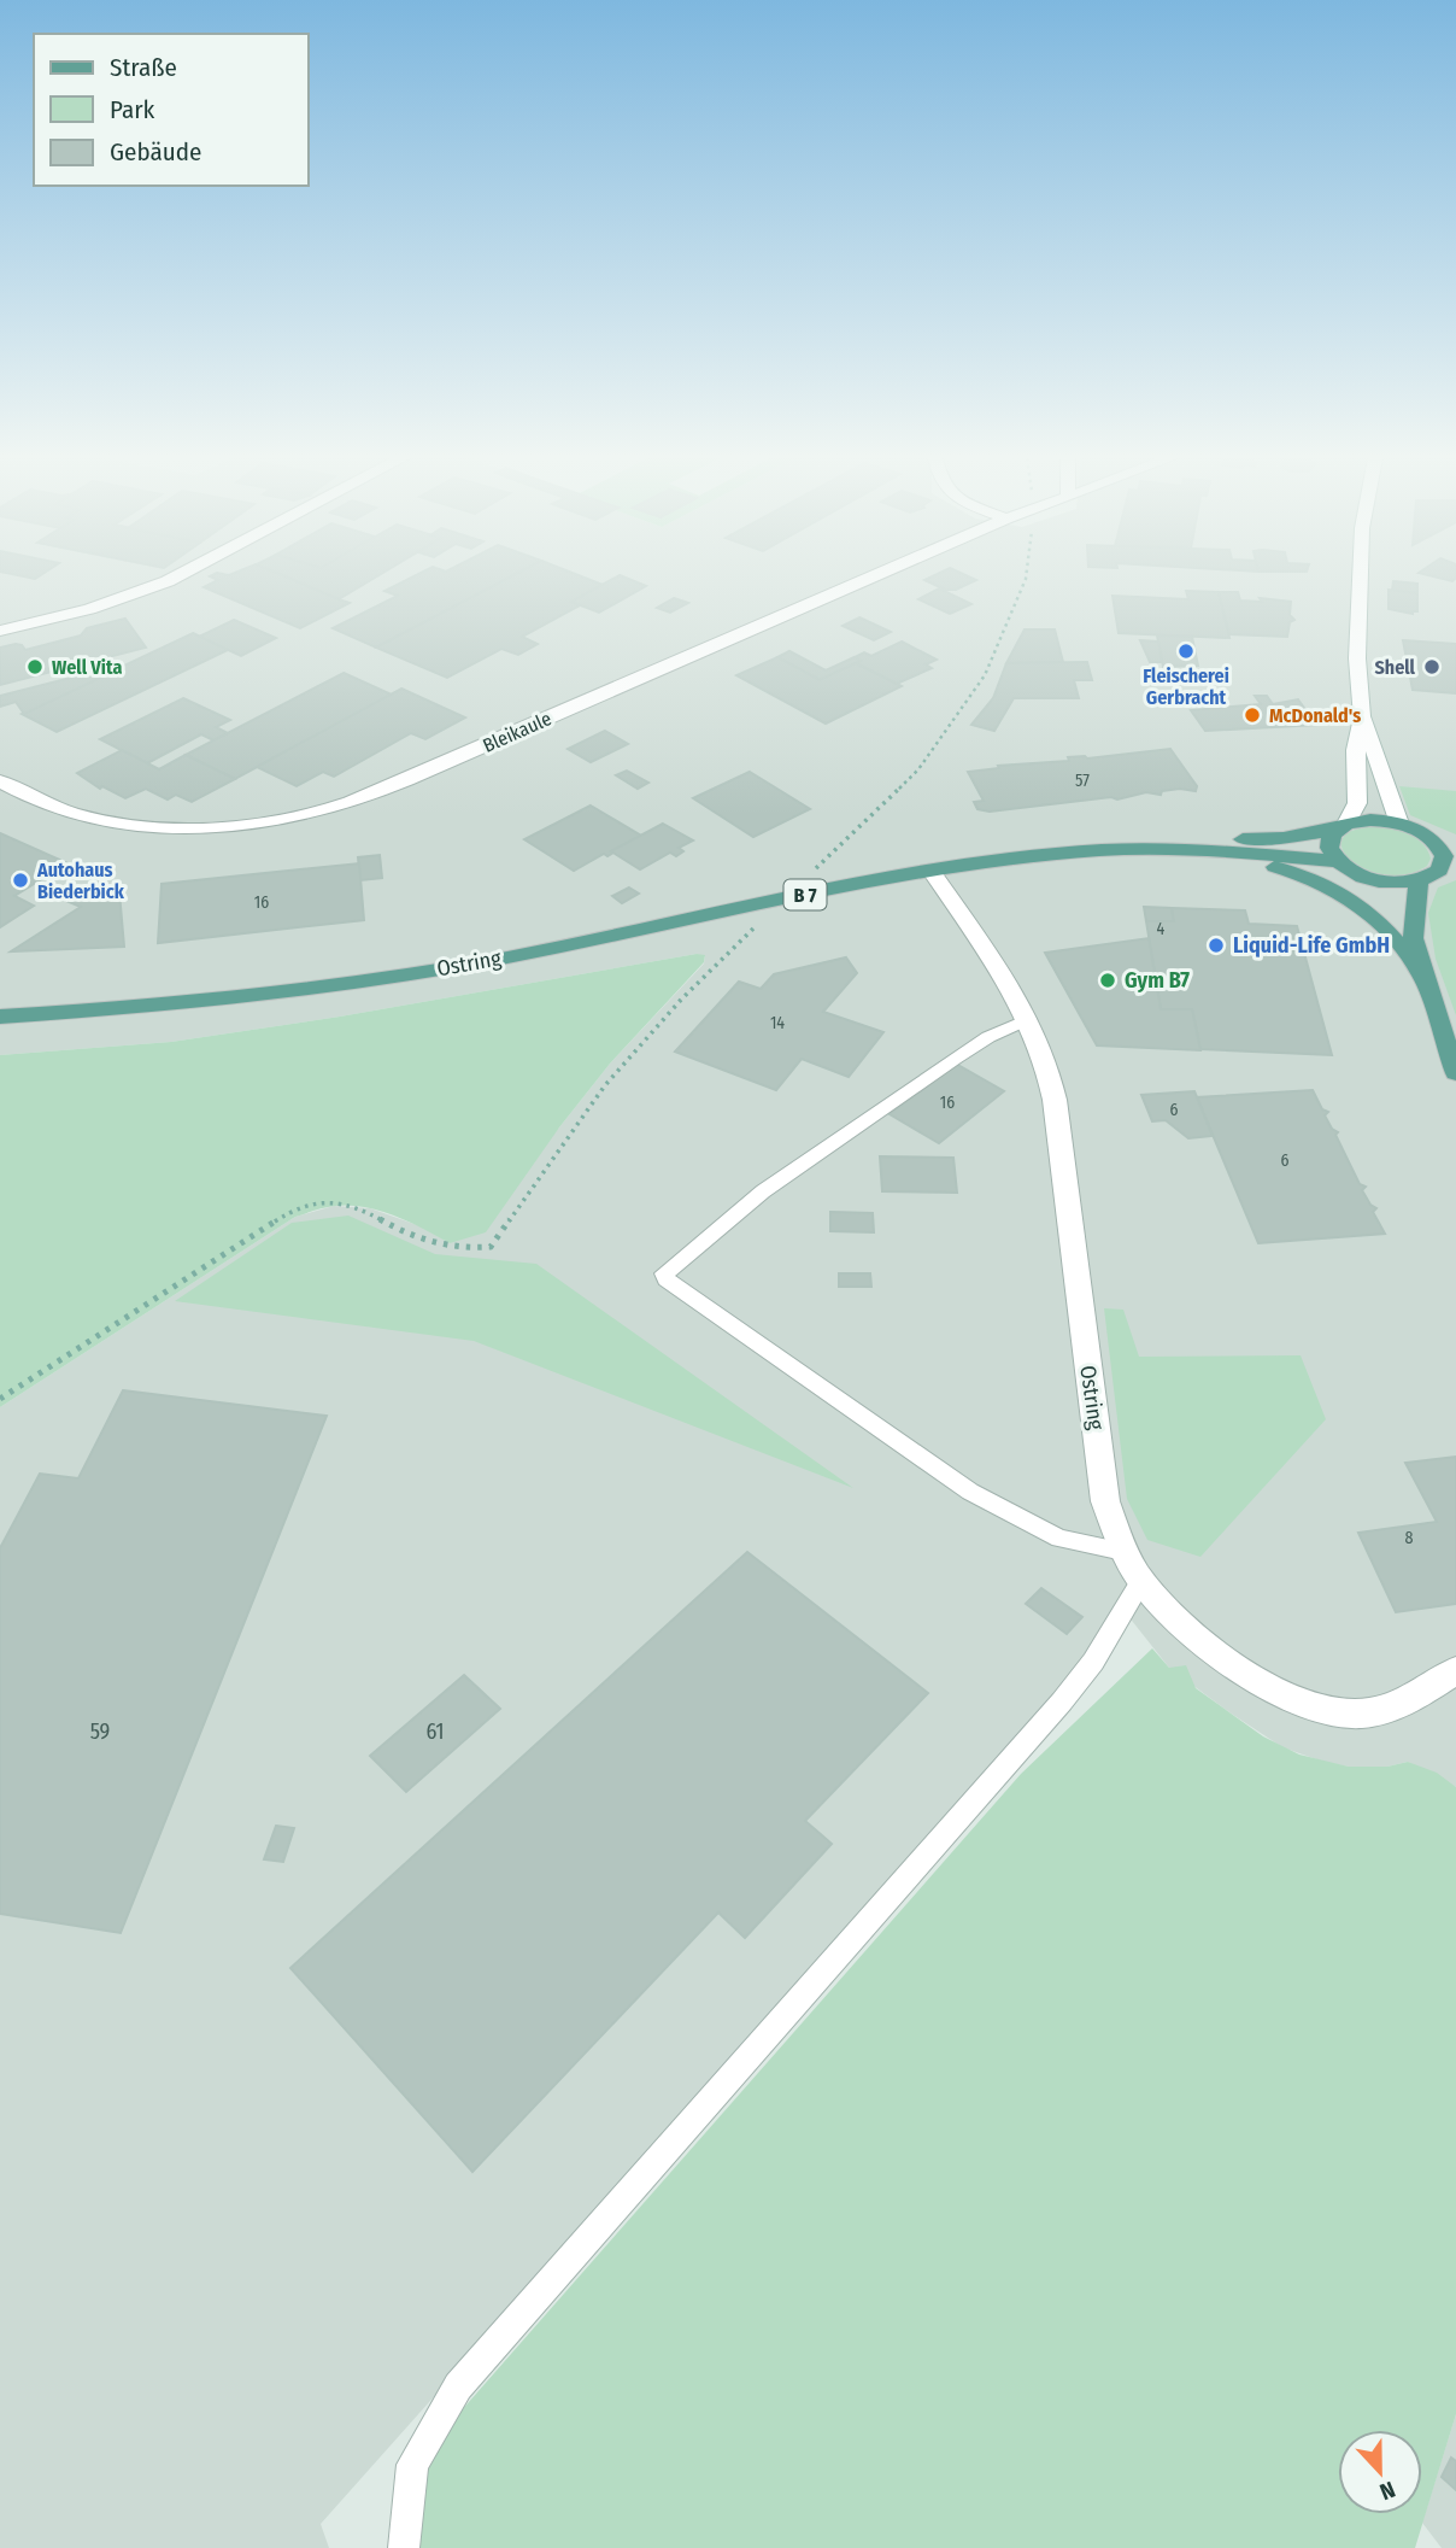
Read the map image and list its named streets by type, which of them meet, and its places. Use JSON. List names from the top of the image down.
{
  "streets": {
    "main road": ["B 7", "Ostring"],
    "street": ["Bleikaule"]
  },
  "crossings": [
    ["B 7", "Ostring"]
  ],
  "places": [
    "Fleischerei Gerbracht",
    "Well Vita",
    "Shell",
    "McDonald's",
    "Autohaus Biederbick",
    "Liquid-Life GmbH",
    "Gym B7"
  ],
  "house_numbers": [
    "57",
    "16",
    "4",
    "14",
    "16",
    "6",
    "6",
    "8",
    "59",
    "61"
  ],
  "legend": ["Straße", "Park", "Gebäude"],
  "north": "bottom"
}
